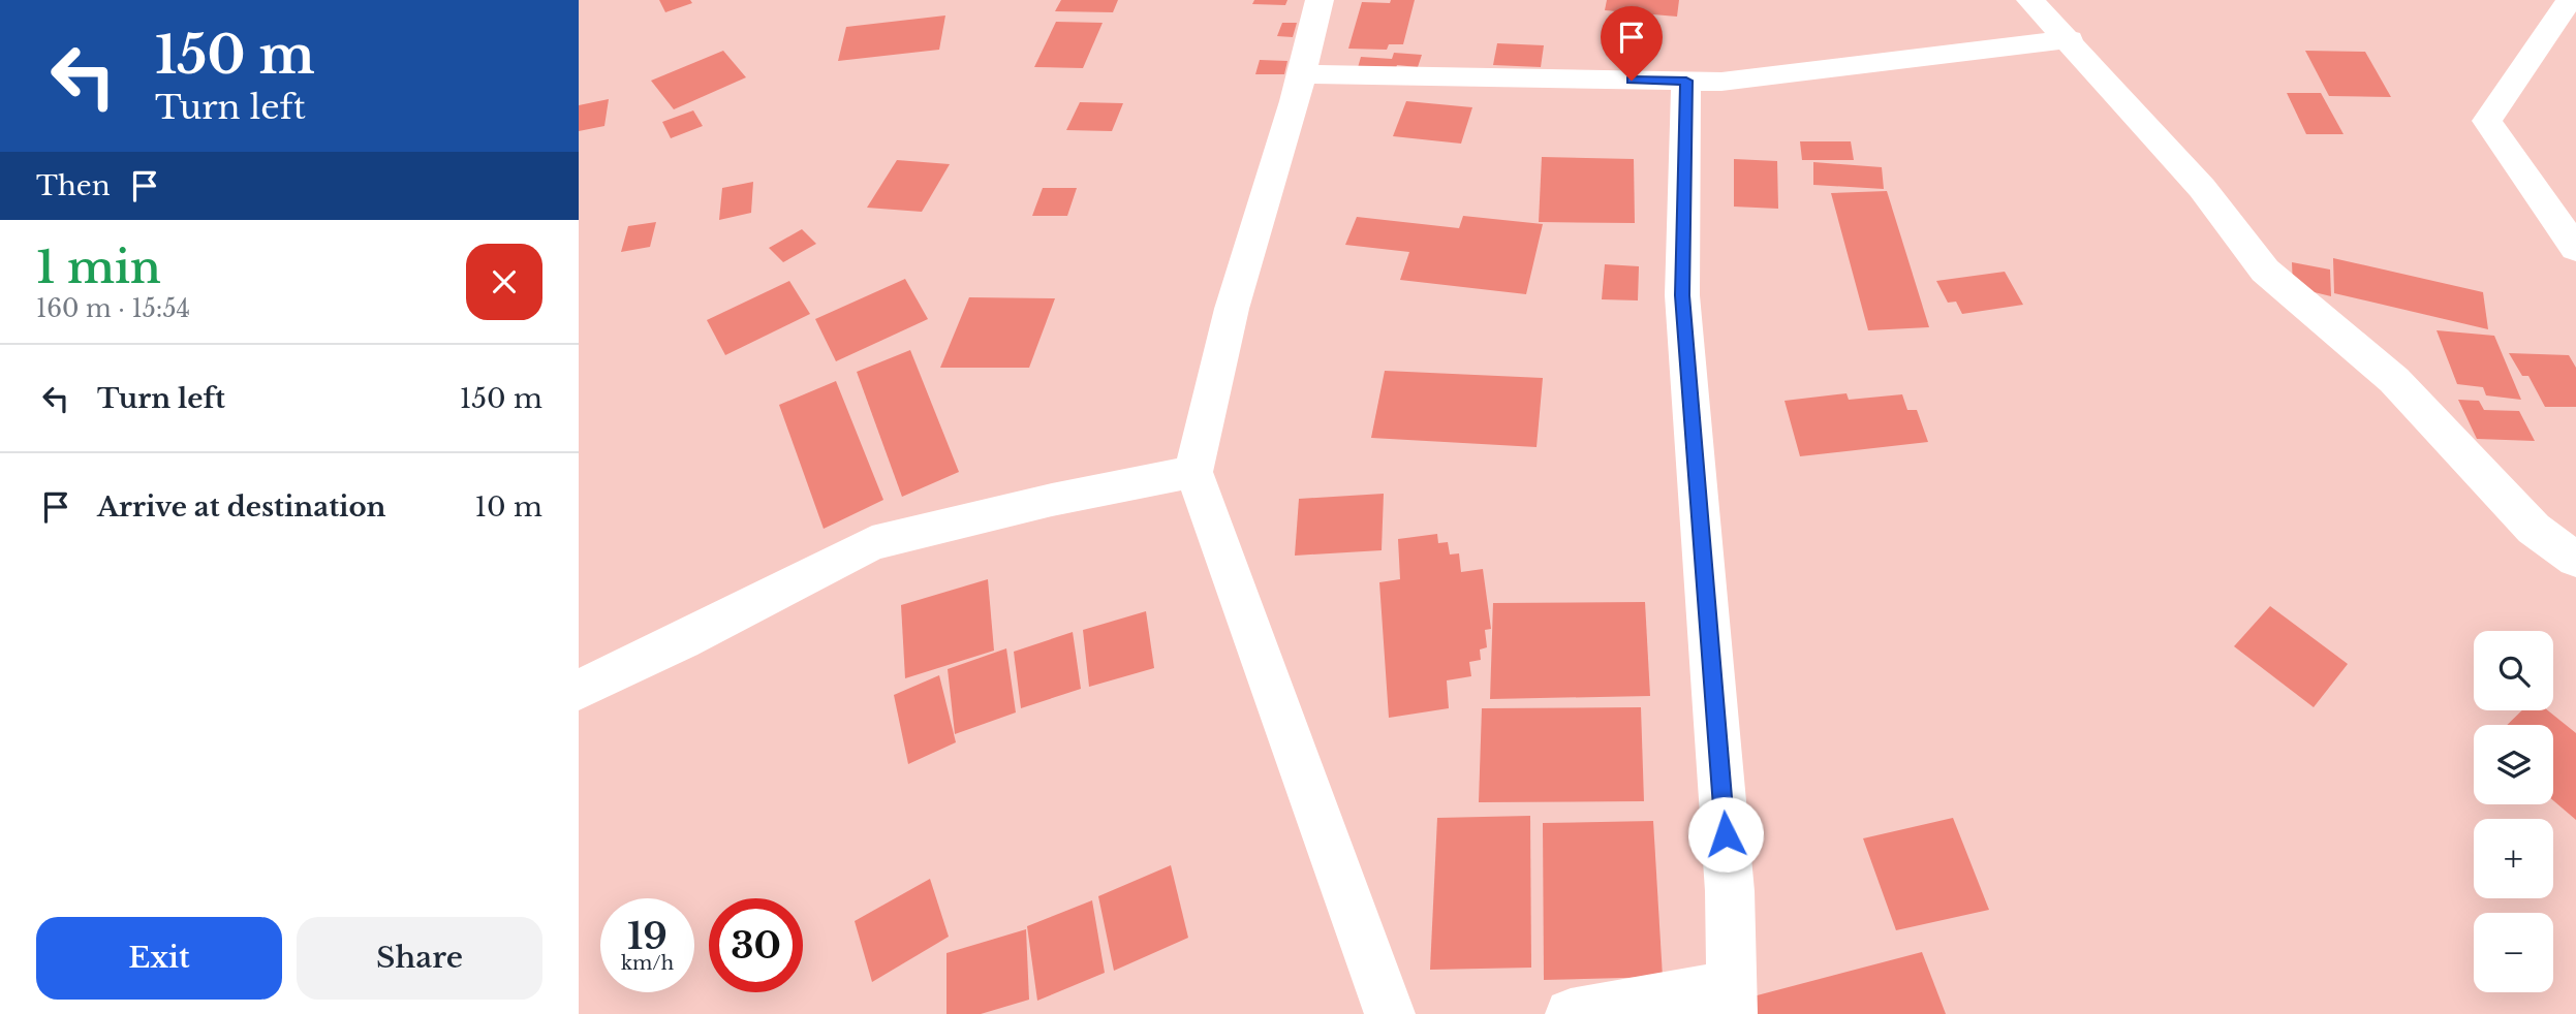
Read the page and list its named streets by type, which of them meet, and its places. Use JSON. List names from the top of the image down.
{
  "page": {
    "turn": ["150 m", "Turn left"],
    "then": "Then",
    "heading": ["1 min", "160 m · 15:54"],
    "list": [
      {
        "name": "Turn left",
        "value": "150 m"
      },
      {
        "name": "Arrive at destination",
        "value": "10 m"
      }
    ],
    "map_buttons": ["+", "−"],
    "speed": "19 km/h",
    "limit": "30",
    "buttons": ["Exit", "Share"]
  }
}
